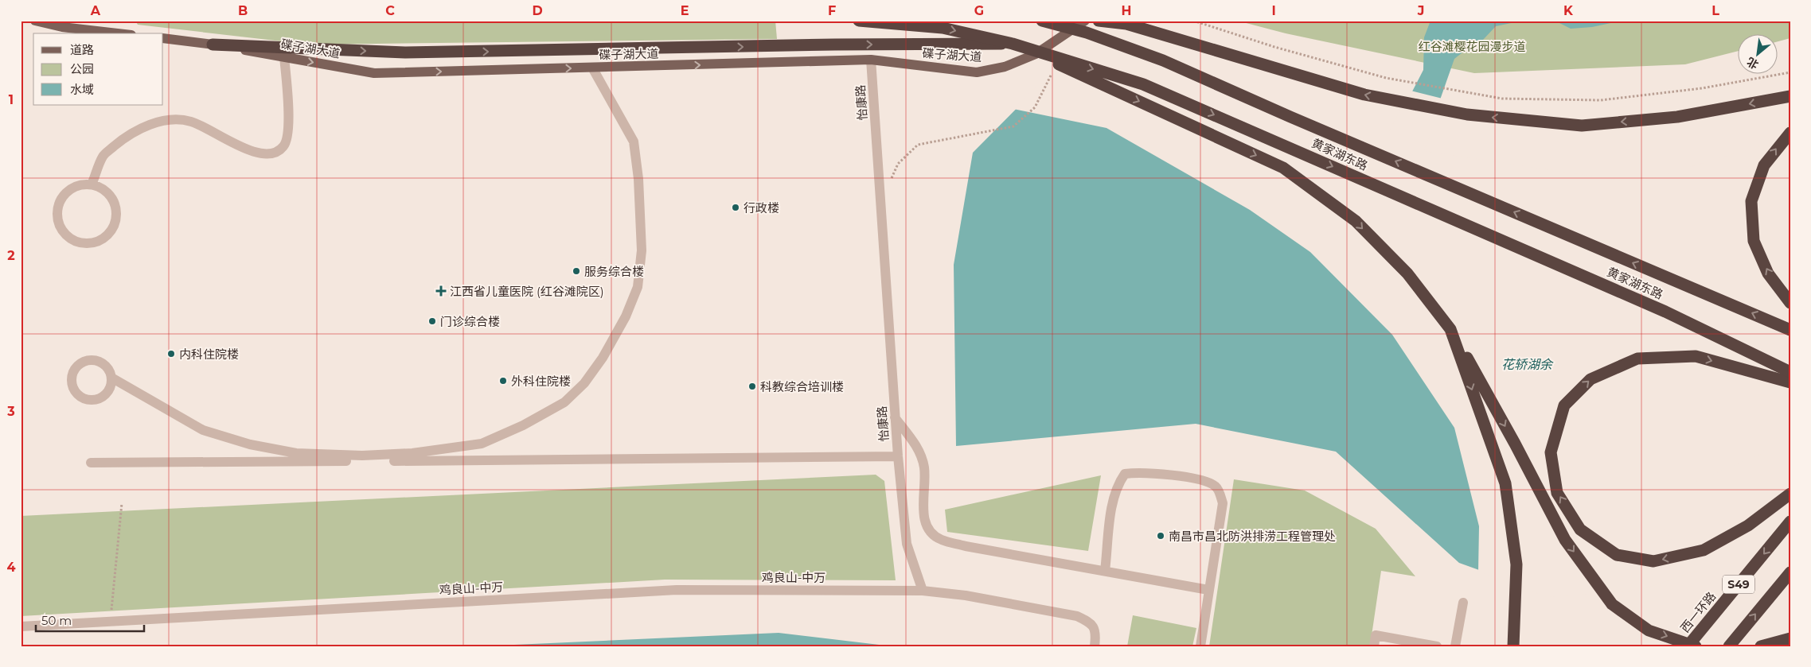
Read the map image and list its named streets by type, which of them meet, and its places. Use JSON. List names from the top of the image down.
{
  "streets": {
    "highway": ["黄家湖东路", "S49", "西一环路"],
    "main road": ["碟子湖大道"],
    "street": ["怡康路", "鸡良山-中万"]
  },
  "crossings": [
    ["碟子湖大道", "怡康路"],
    ["怡康路", "鸡良山-中万"]
  ],
  "one_way": ["碟子湖大道"],
  "water": ["花轿湖余"],
  "parks": ["红谷滩樱花园漫步道"],
  "places": {
    "other": [
      "行政楼",
      "服务综合楼",
      "门诊综合楼",
      "内科住院楼",
      "外科住院楼",
      "科教综合培训楼",
      "南昌市昌北防洪排涝工程管理处"
    ],
    "health": ["江西省儿童医院 (红谷滩院区)"]
  },
  "legend": ["道路", "公园", "水域"],
  "scale_bar": "50 m",
  "north": "bottom left",
  "grid": {
    "columns": [
      "A",
      "B",
      "C",
      "D",
      "E",
      "F",
      "G",
      "H",
      "I",
      "J",
      "K",
      "L"
    ],
    "rows": [
      "1",
      "2",
      "3",
      "4"
    ]
  }
}
